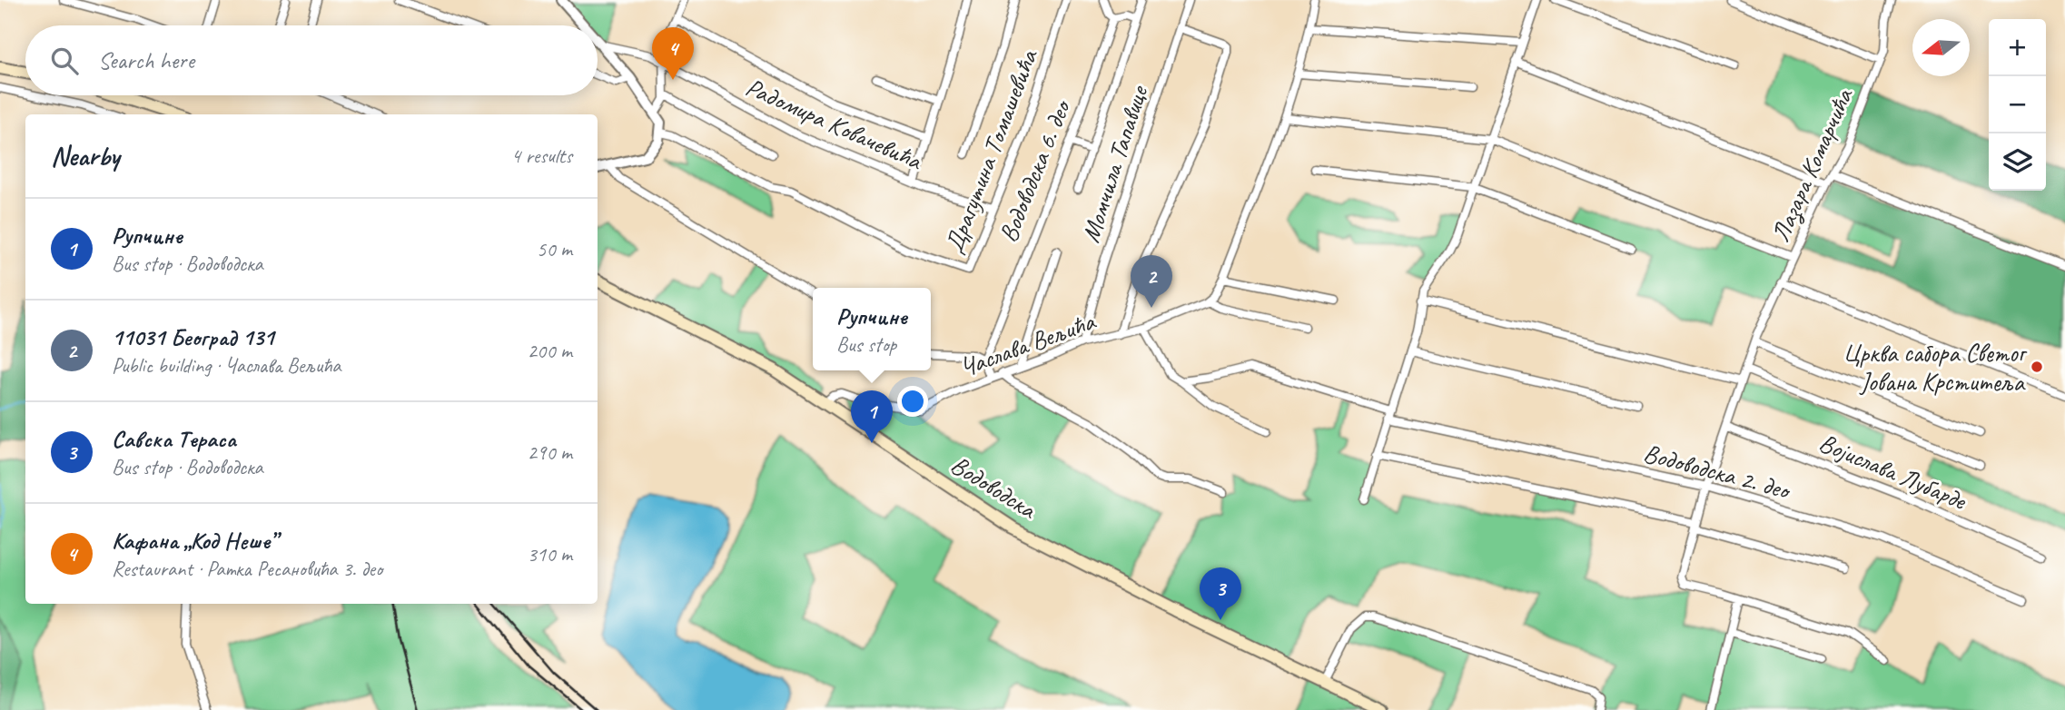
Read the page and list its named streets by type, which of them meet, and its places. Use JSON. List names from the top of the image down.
{
  "streets": {
    "main road": ["Водоводска"],
    "street": [
      "Радомира Ковачевића",
      "Драгутина Томашевића",
      "Момчила Тапавице",
      "Лазара Комарчића",
      "Водоводска 6. део",
      "Часлава Вељића",
      "Водоводска 2. део",
      "Војислава Лубарде"
    ]
  },
  "crossings": [
    ["Радомира Ковачевића", "Драгутина Томашевића"],
    ["Момчила Тапавице", "Часлава Вељића"],
    ["Лазара Комарчића", "Водоводска 2. део"],
    ["Лазара Комарчића", "Војислава Лубарде"],
    ["Часлава Вељића", "Водоводска"]
  ],
  "places": ["Црква сабора Светог Јована Крститеља"],
  "north": "left",
  "page": {
    "map_buttons": ["+", "−"],
    "search": "Search here",
    "pins": [
      "4",
      "2",
      "1",
      "3"
    ],
    "heading": ["Nearby", "4 results"],
    "list": [
      {
        "mark": "1",
        "name": "Рупчине",
        "note": "Bus stop · Водоводска",
        "value": "50 m"
      },
      {
        "mark": "2",
        "name": "11031 Београд 131",
        "note": "Public building · Часлава Вељића",
        "value": "200 m"
      },
      {
        "mark": "3",
        "name": "Савска Тераса",
        "note": "Bus stop · Водоводска",
        "value": "290 m"
      },
      {
        "mark": "4",
        "name": "Кафана „Код Неше”",
        "note": "Restaurant · Ратка Ресановића 3. део",
        "value": "310 m"
      }
    ],
    "popup": ["Рупчине", "Bus stop"]
  }
}
